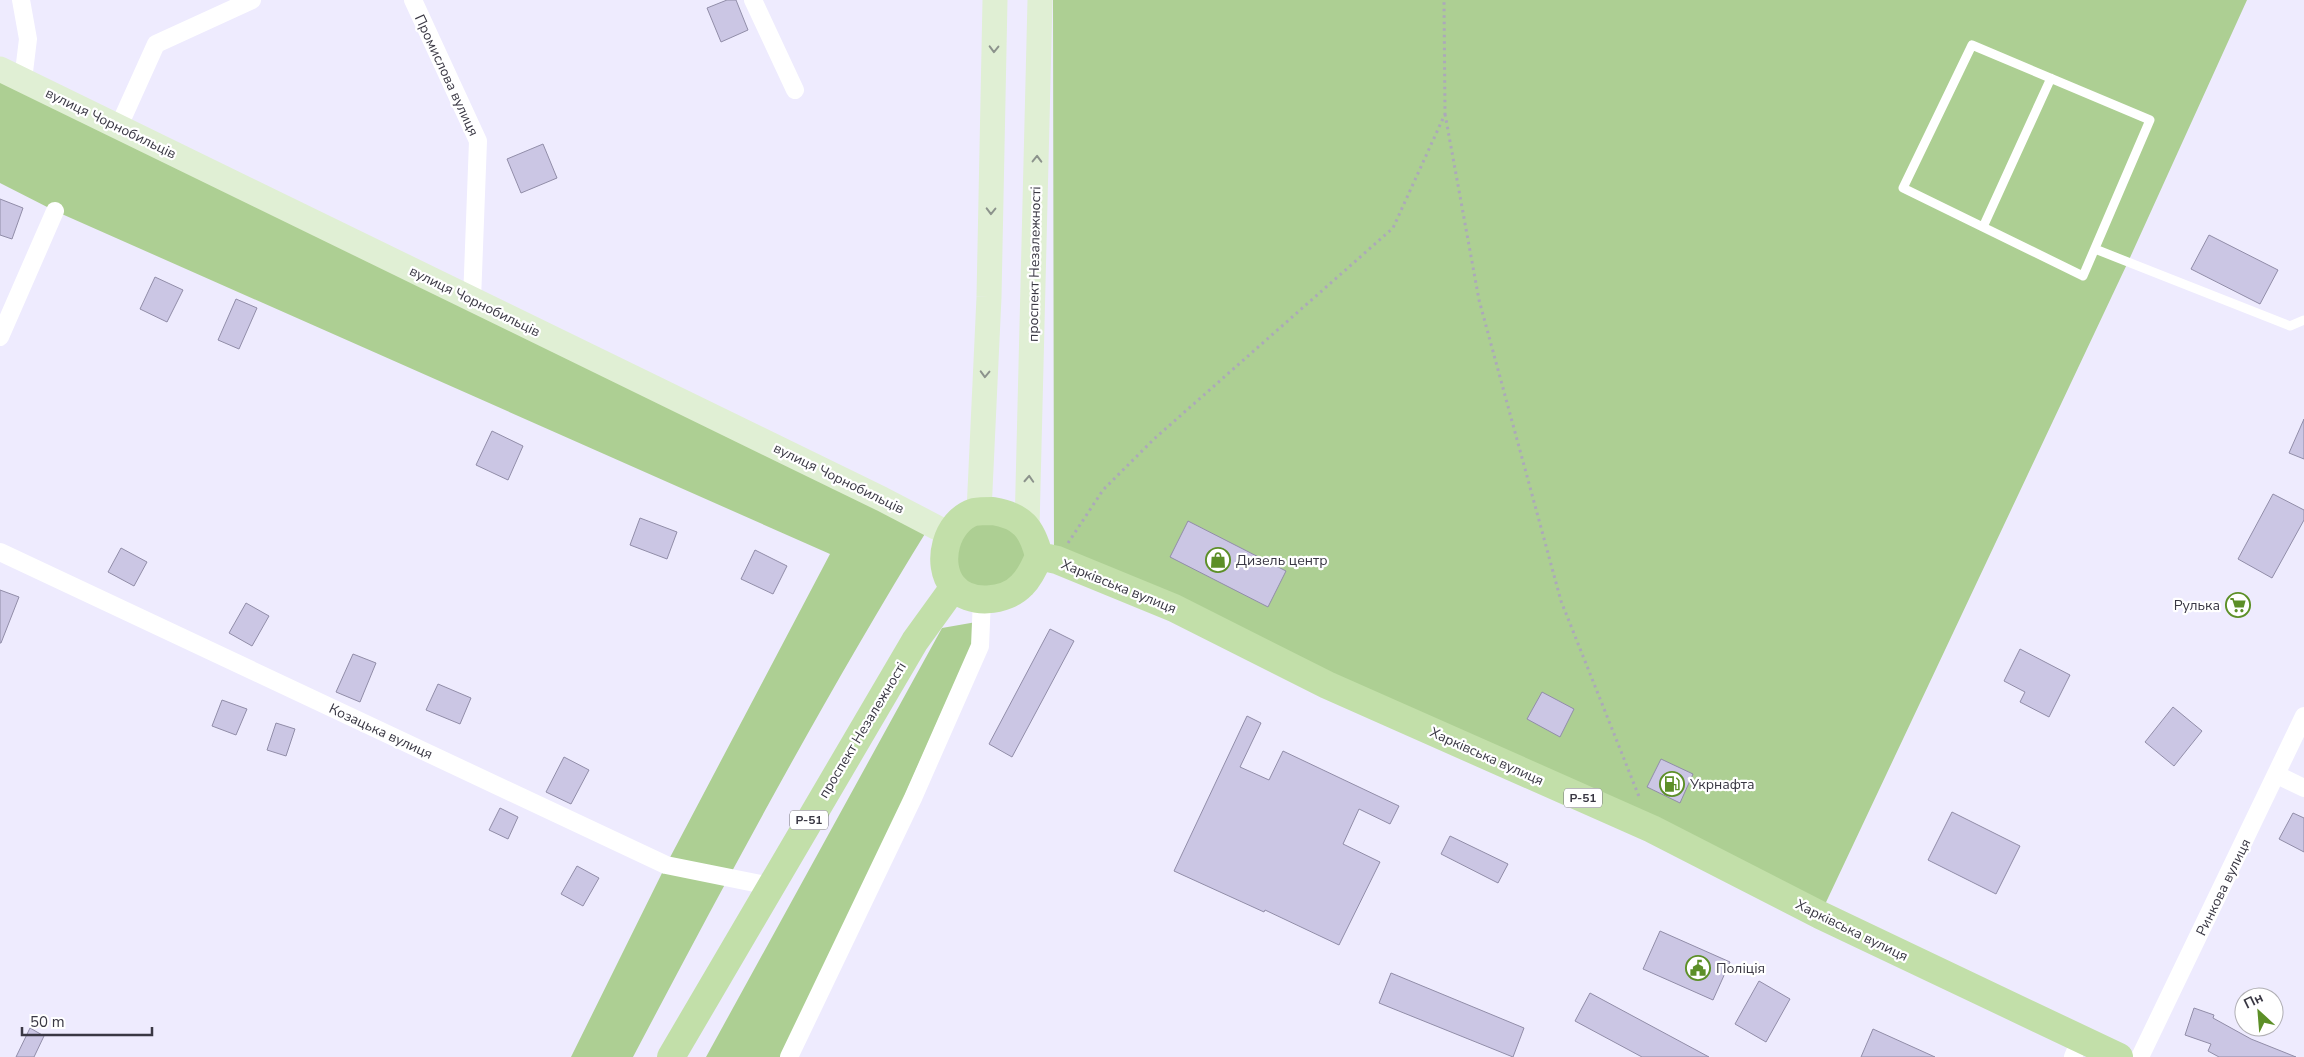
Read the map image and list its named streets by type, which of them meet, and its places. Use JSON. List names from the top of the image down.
{
  "streets": {
    "main road": ["проспект Незалежності", "Харківська вулиця", "Р-51"],
    "street": [
      "Промислова вулиця",
      "вулиця Чорнобильців",
      "Козацька вулиця",
      "Ринкова вулиця"
    ]
  },
  "crossings": [
    ["Промислова вулиця", "вулиця Чорнобильців"],
    ["вулиця Чорнобильців", "проспект Незалежності"],
    ["вулиця Чорнобильців", "Харківська вулиця"],
    ["проспект Незалежності", "Харківська вулиця"],
    ["проспект Незалежності", "Козацька вулиця"]
  ],
  "places": {
    "shop": ["Дизель центр"],
    "supermarket": ["Рулька"],
    "fuel station": ["Укрнафта"],
    "public building": ["Поліція"]
  },
  "scale_bar": "50 m",
  "north": "top left"
}
